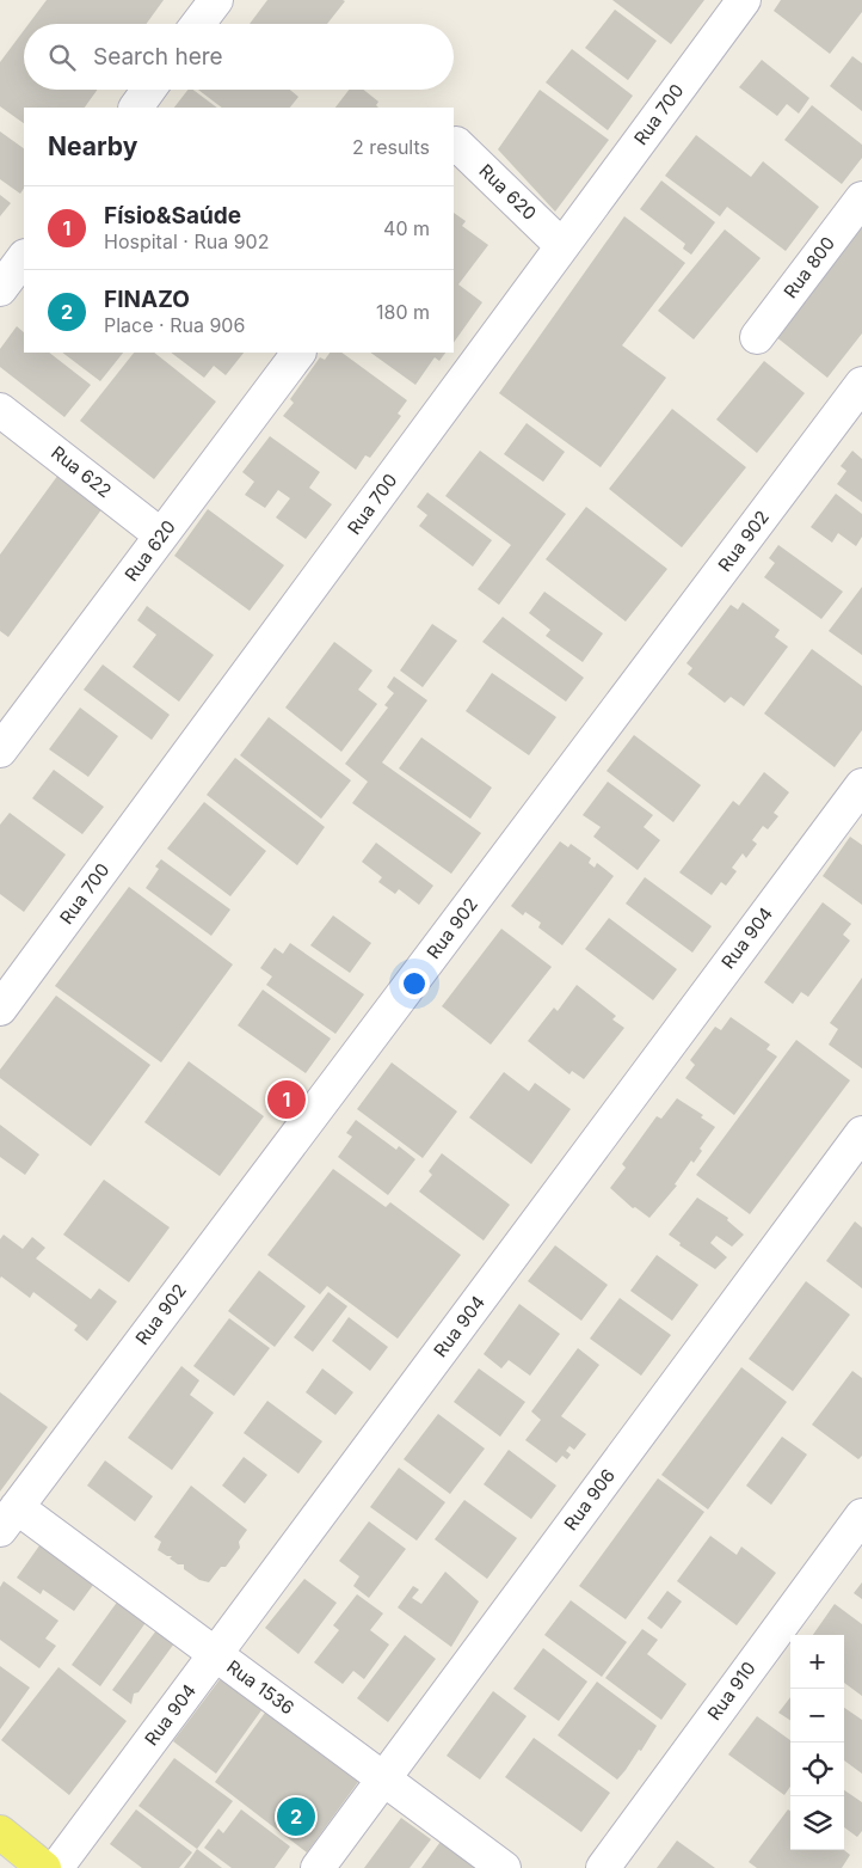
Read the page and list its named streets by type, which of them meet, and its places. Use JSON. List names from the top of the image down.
{
  "streets": {
    "street": [
      "Rua 700",
      "Rua 620",
      "Rua 800",
      "Rua 622",
      "Rua 902",
      "Rua 904",
      "Rua 906",
      "Rua 1536",
      "Rua 910"
    ]
  },
  "crossings": [
    ["Rua 700", "Rua 620"],
    ["Rua 620", "Rua 622"],
    ["Rua 902", "Rua 1536"],
    ["Rua 904", "Rua 1536"],
    ["Rua 906", "Rua 1536"]
  ],
  "page": {
    "search": "Search here",
    "heading": ["Nearby", "2 results"],
    "list": [
      {
        "mark": "1",
        "name": "Físio&Saúde",
        "note": "Hospital · Rua 902",
        "value": "40 m"
      },
      {
        "mark": "2",
        "name": "FINAZO",
        "note": "Place · Rua 906",
        "value": "180 m"
      }
    ],
    "pins": ["1", "2"],
    "map_buttons": ["+", "−"]
  }
}
